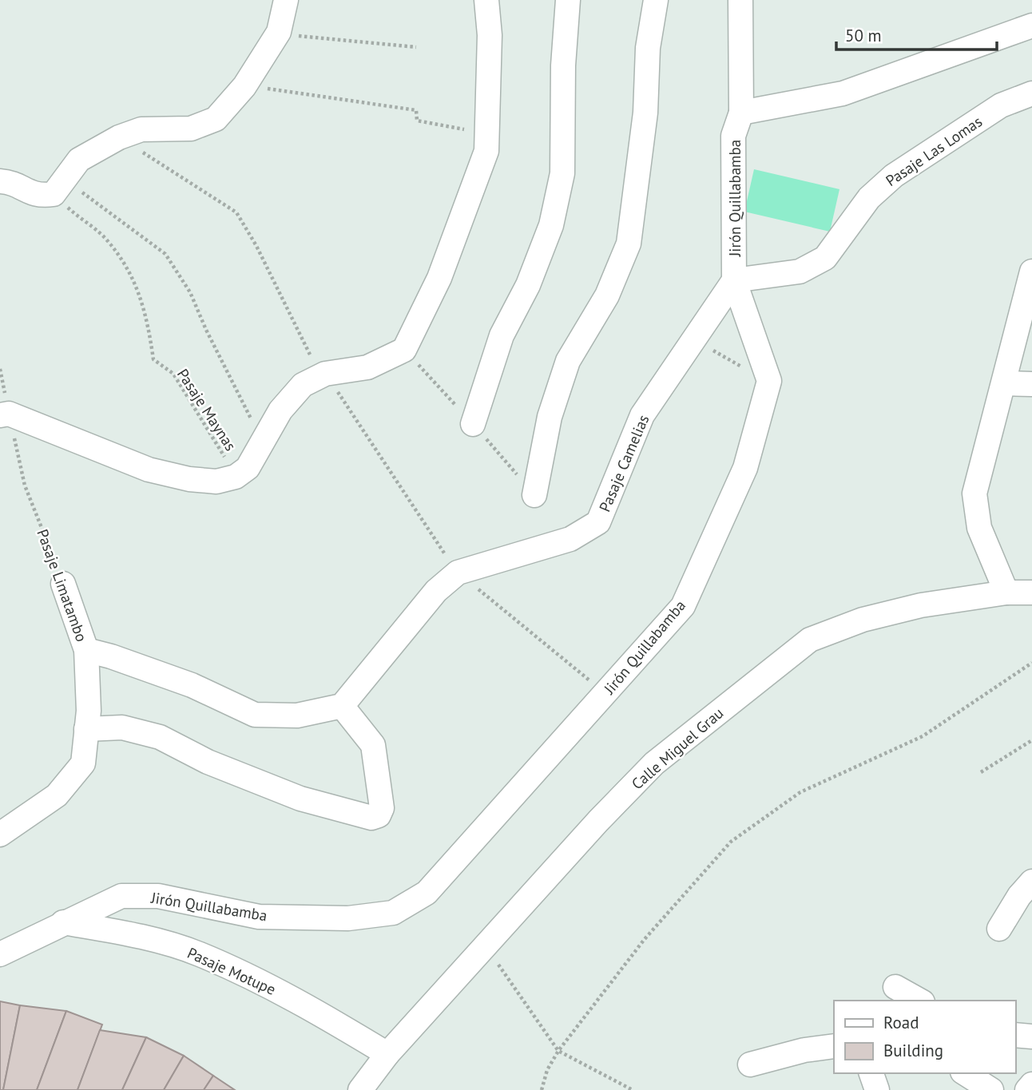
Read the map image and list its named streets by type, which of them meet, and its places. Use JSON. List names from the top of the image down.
{
  "streets": {
    "street": [
      "Pasaje Las Lomas",
      "Jirón Quillabamba",
      "Pasaje Camelias",
      "Pasaje Limatambo",
      "Calle Miguel Grau",
      "Pasaje Motupe"
    ],
    "path": ["Pasaje Maynas"]
  },
  "crossings": [
    ["Pasaje Las Lomas", "Jirón Quillabamba"],
    ["Pasaje Las Lomas", "Pasaje Camelias"],
    ["Jirón Quillabamba", "Pasaje Camelias"],
    ["Jirón Quillabamba", "Pasaje Motupe"],
    ["Calle Miguel Grau", "Pasaje Motupe"]
  ],
  "legend": ["Road", "Building"],
  "scale_bar": "50 m"
}
